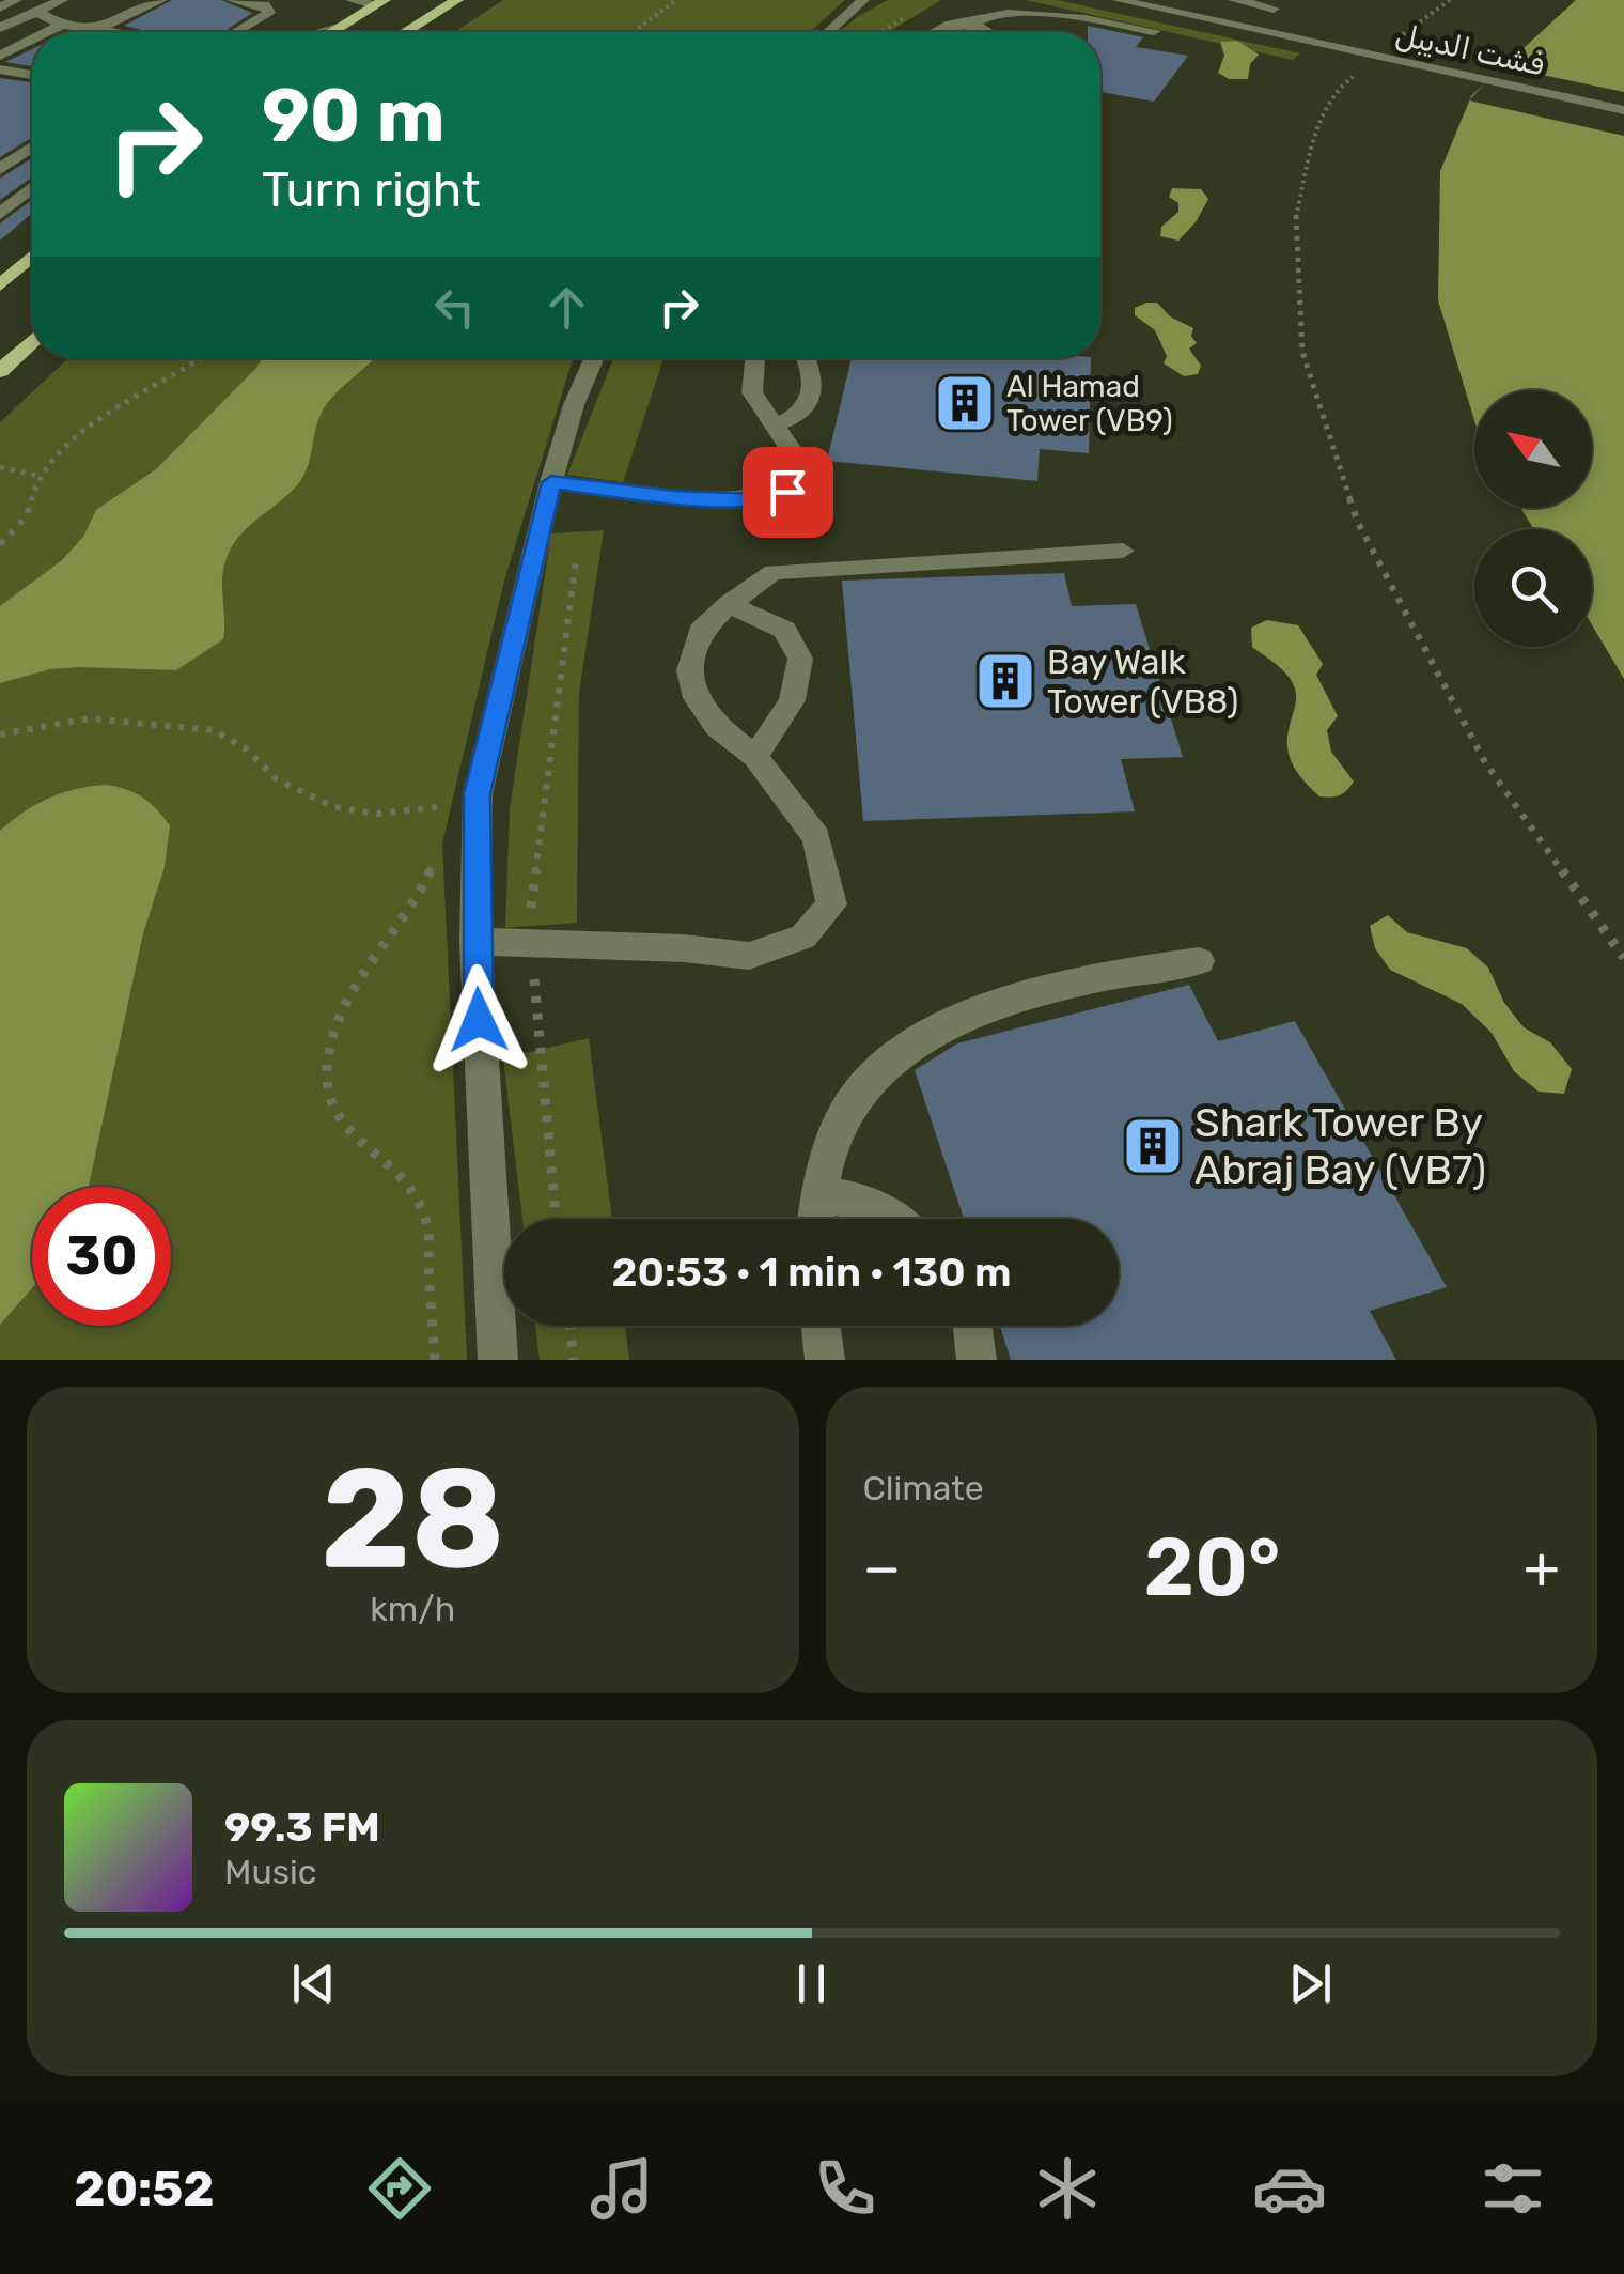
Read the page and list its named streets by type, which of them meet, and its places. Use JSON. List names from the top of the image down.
{
  "streets": {
    "street": ["فشت الديبل"]
  },
  "places": {
    "building": ["Al Hamad Tower (VB9)", "Bay Walk Tower (VB8)", "Shark Tower By Abraj Bay (VB7)"]
  },
  "north": "top left",
  "page": {
    "turn": ["90 m", "Turn right"],
    "limit": "30",
    "trip": "20:53 · 1 min · 130 m",
    "tile": [
      ["28", "km/h"],
      "Climate"
    ],
    "heat": ["−", "20°", "+"],
    "song": ["99.3 FM", "Music"],
    "tabs": "20:52"
  }
}
